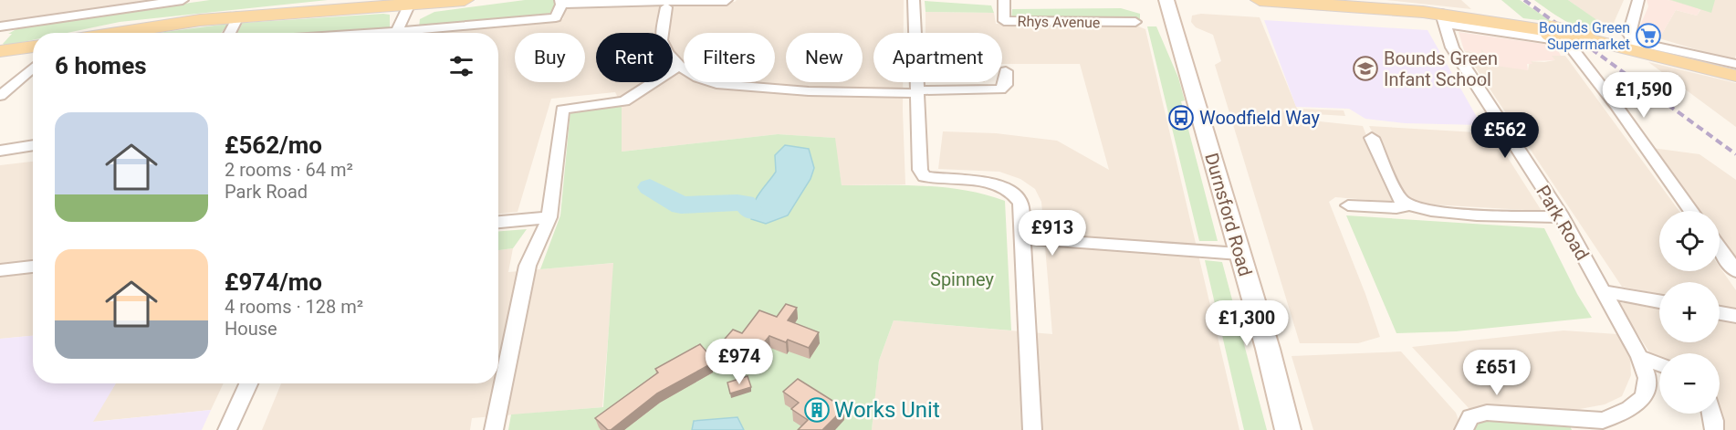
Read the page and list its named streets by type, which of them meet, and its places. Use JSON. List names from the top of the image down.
{
  "streets": {
    "main road": ["Durnsford Road"],
    "street": ["Rhys Avenue", "Park Road"]
  },
  "parks": ["Spinney"],
  "places": {
    "supermarket": ["Bounds Green Supermarket"],
    "school or university": ["Bounds Green Infant School"],
    "bus stop": ["Woodfield Way"],
    "building": ["Works Unit"]
  },
  "page": {
    "chip": [
      "Buy",
      "Rent",
      "Filters",
      "New",
      "Apartment"
    ],
    "heading": "6 homes",
    "price": [
      "£1,590",
      "£562",
      "£913",
      "£1,300",
      "£974",
      "£651"
    ],
    "list": [
      {
        "name": "£562/mo",
        "note": "2 rooms · 64 m² · Park Road"
      },
      {
        "name": "£974/mo",
        "note": "4 rooms · 128 m² · House"
      }
    ],
    "map_buttons": ["+", "−"]
  }
}
